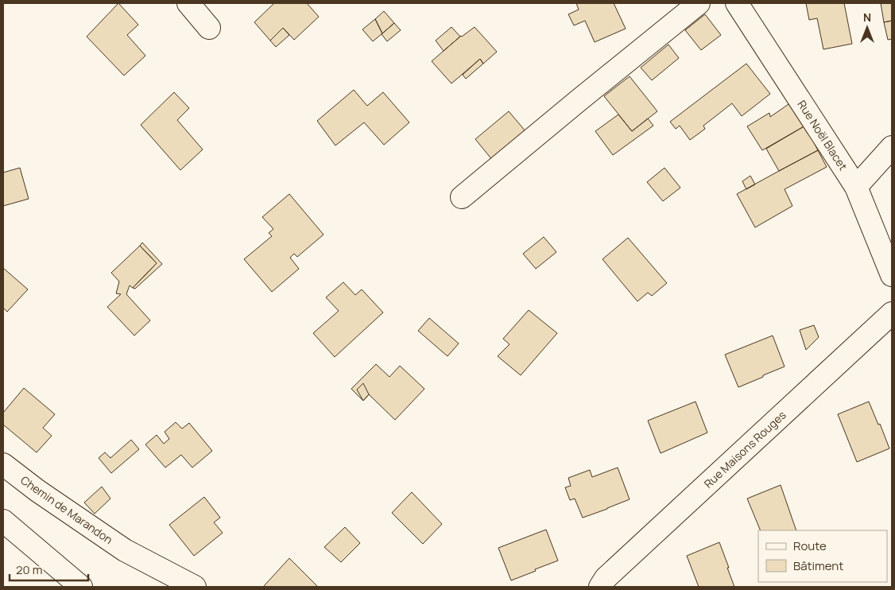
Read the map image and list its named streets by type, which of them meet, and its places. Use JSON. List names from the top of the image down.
{
  "streets": {
    "street": ["Rue Noël Blacet", "Rue Maisons Rouges", "Chemin de Marandon"]
  },
  "legend": ["Route", "Bâtiment"],
  "scale_bar": "20 m",
  "north": "top"
}
